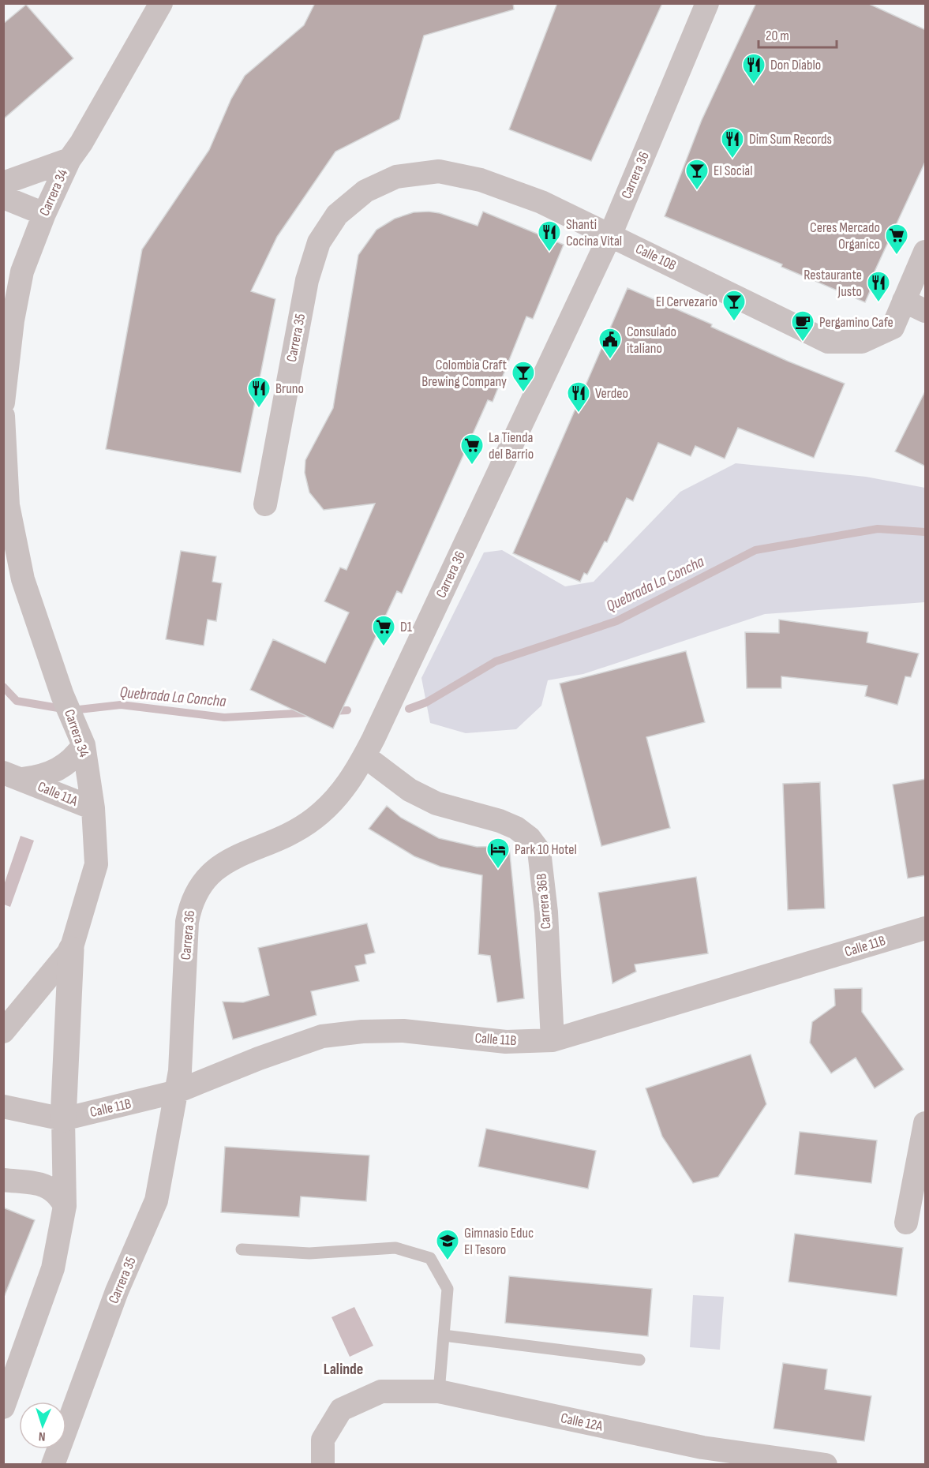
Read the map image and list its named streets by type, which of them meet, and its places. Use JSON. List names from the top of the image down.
{
  "streets": {
    "street": [
      "Carrera 36",
      "Carrera 34",
      "Calle 10B",
      "Carrera 35",
      "Calle 11A",
      "Carrera 36B",
      "Calle 11B",
      "Calle 12A"
    ]
  },
  "crossings": [
    ["Carrera 36", "Calle 10B"],
    ["Carrera 36", "Carrera 35"],
    ["Carrera 36", "Carrera 36B"],
    ["Carrera 36", "Calle 11B"],
    ["Carrera 34", "Calle 11A"],
    ["Calle 10B", "Carrera 35"],
    ["Carrera 35", "Calle 11B"],
    ["Carrera 36B", "Calle 11B"]
  ],
  "districts": ["Lalinde"],
  "water": ["Quebrada La Concha"],
  "places": {
    "restaurant": [
      "Don Diablo",
      "Dim Sum Records",
      "Shanti Cocina Vital",
      "Restaurante Justo",
      "Bruno",
      "Verdeo"
    ],
    "bar": ["El Social", "El Cervezario", "Colombia Craft Brewing Company"],
    "supermarket": ["Ceres Mercado Organico", "La Tienda del Barrio", "D1"],
    "cafe": ["Pergamino Cafe"],
    "public building": ["Consulado italiano"],
    "hotel": ["Park 10 Hotel"],
    "school or university": ["Gimnasio Educ El Tesoro"]
  },
  "scale_bar": "20 m",
  "north": "bottom"
}
